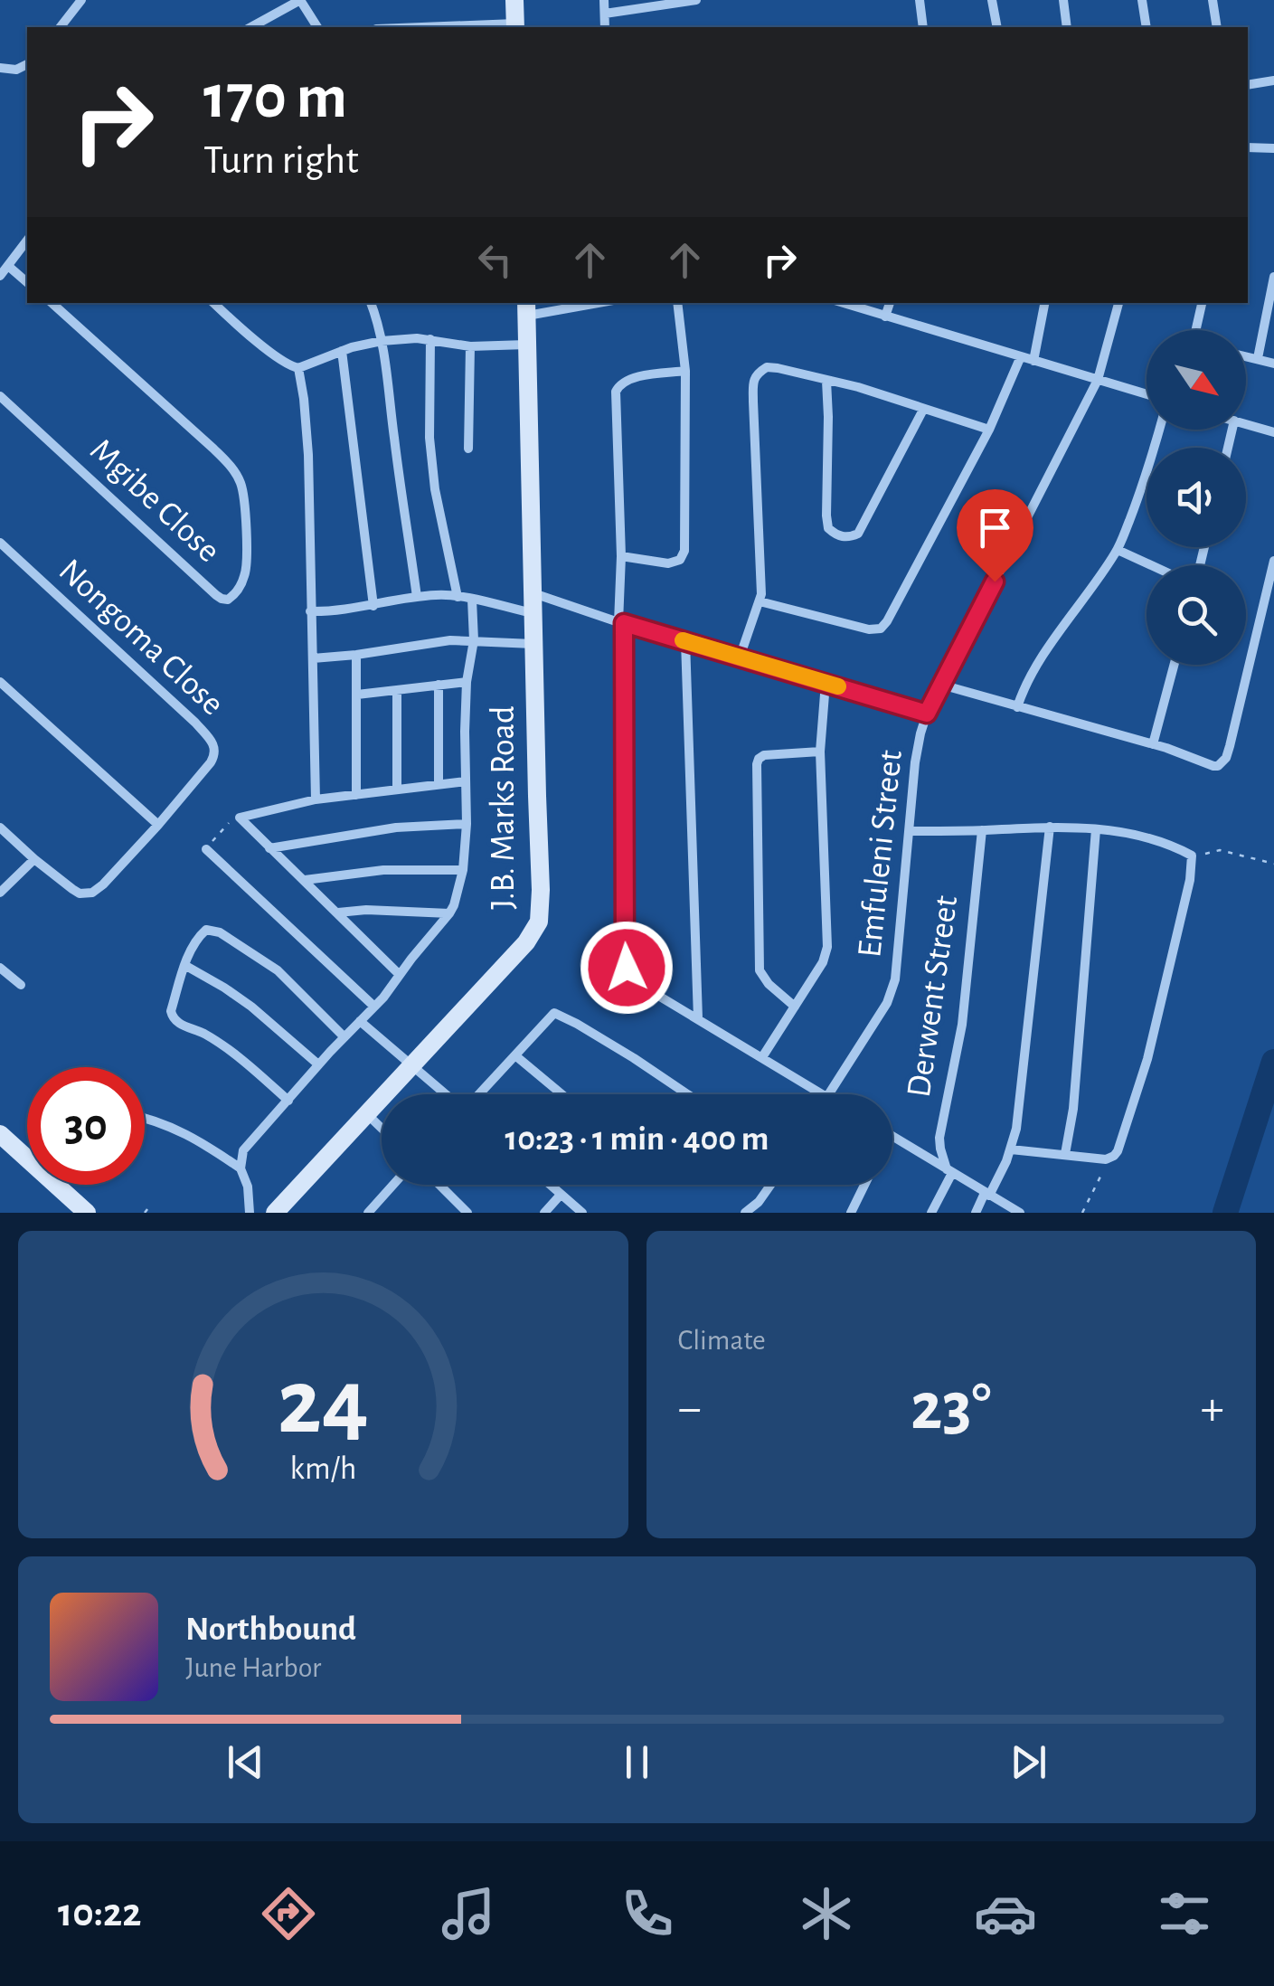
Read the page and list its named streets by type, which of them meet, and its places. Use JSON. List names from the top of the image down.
{
  "streets": {
    "street": [
      "Mgibe Close",
      "Nongoma Close",
      "J.B. Marks Road",
      "Emfuleni Street",
      "Derwent Street"
    ]
  },
  "north": "bottom right",
  "page": {
    "turn": ["170 m", "Turn right"],
    "limit": "30",
    "trip": "10:23 · 1 min · 400 m",
    "tile": "Climate",
    "heat": ["−", "23°", "+"],
    "song": ["Northbound", "June Harbor"],
    "tabs": "10:22",
    "gauge": ["24", "km/h"]
  }
}
